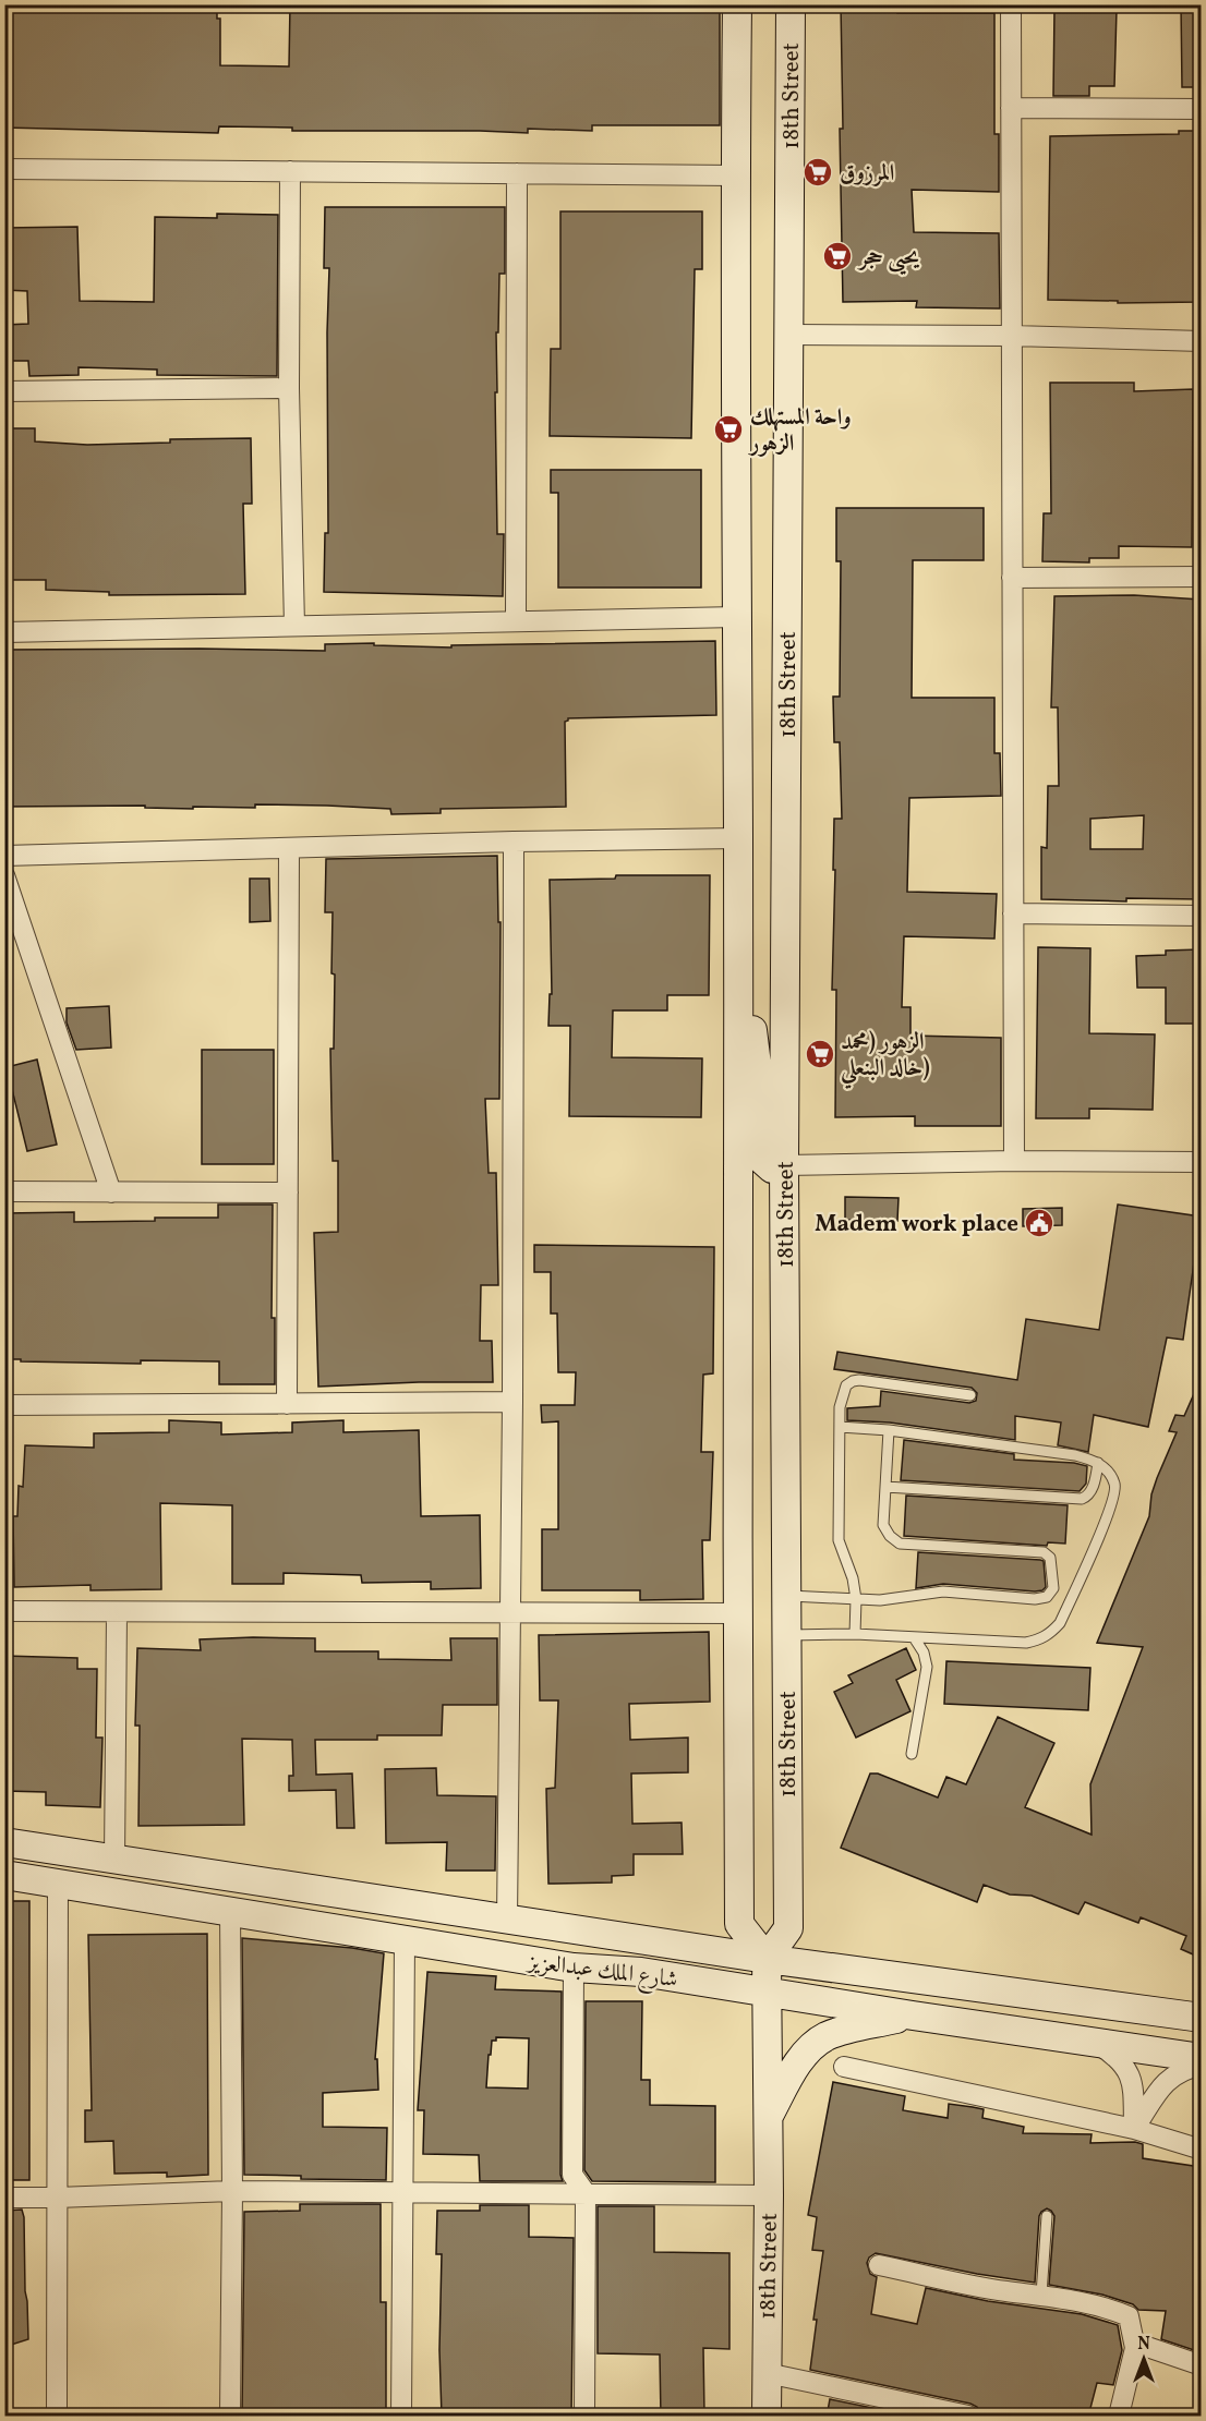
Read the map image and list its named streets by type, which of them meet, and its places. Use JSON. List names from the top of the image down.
{
  "streets": {
    "street": ["18th Street", "شارع الملك عبدالعزيز"]
  },
  "crossings": [
    ["18th Street", "شارع الملك عبدالعزيز"]
  ],
  "places": {
    "supermarket": [
      "المرزوق",
      "يحيى حجر",
      "واحة المستهلك الزهور",
      "الزهور (محمد خالد البنعلي)"
    ],
    "public building": ["Madem work place"]
  },
  "north": "top"
}
